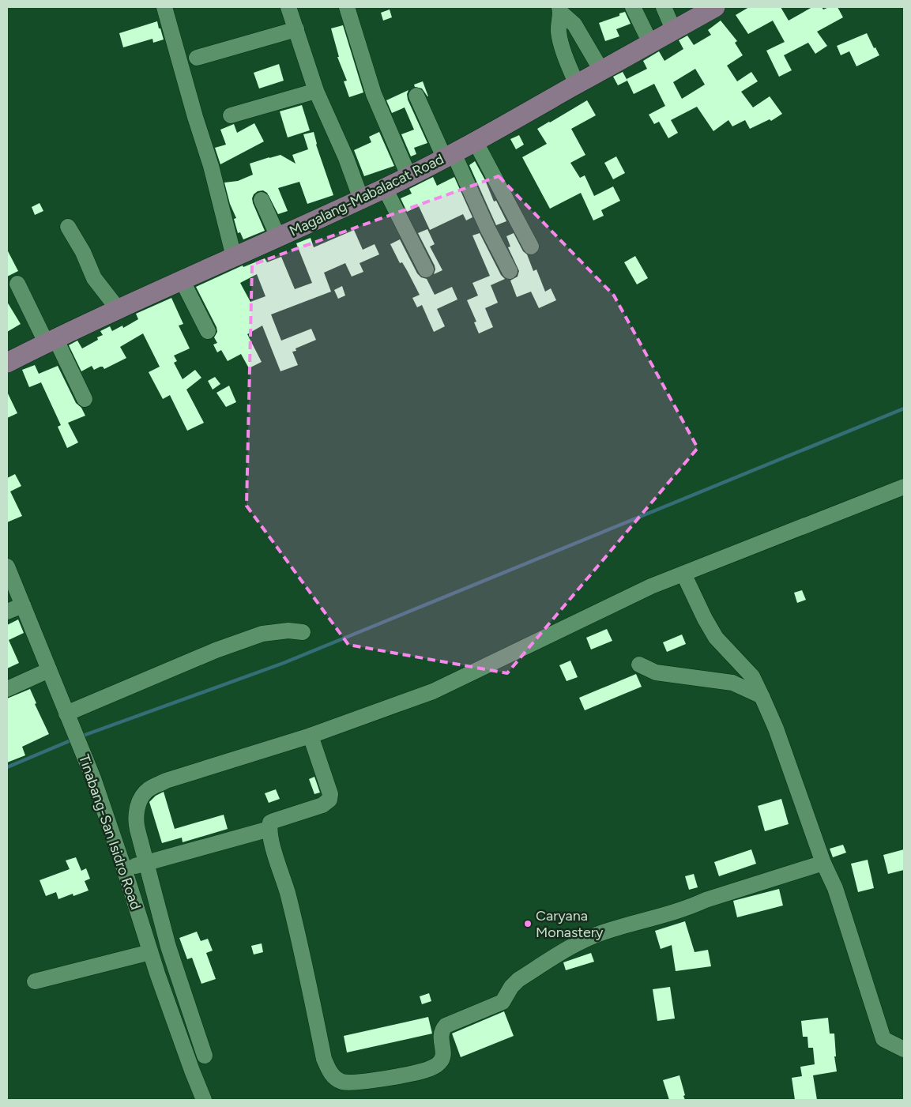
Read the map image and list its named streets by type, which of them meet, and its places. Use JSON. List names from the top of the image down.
{
  "streets": {
    "main road": ["Magalang-Mabalacat Road"],
    "street": ["Tinabang-San Isidro Road"]
  },
  "places": ["Caryana Monastery"]
}
